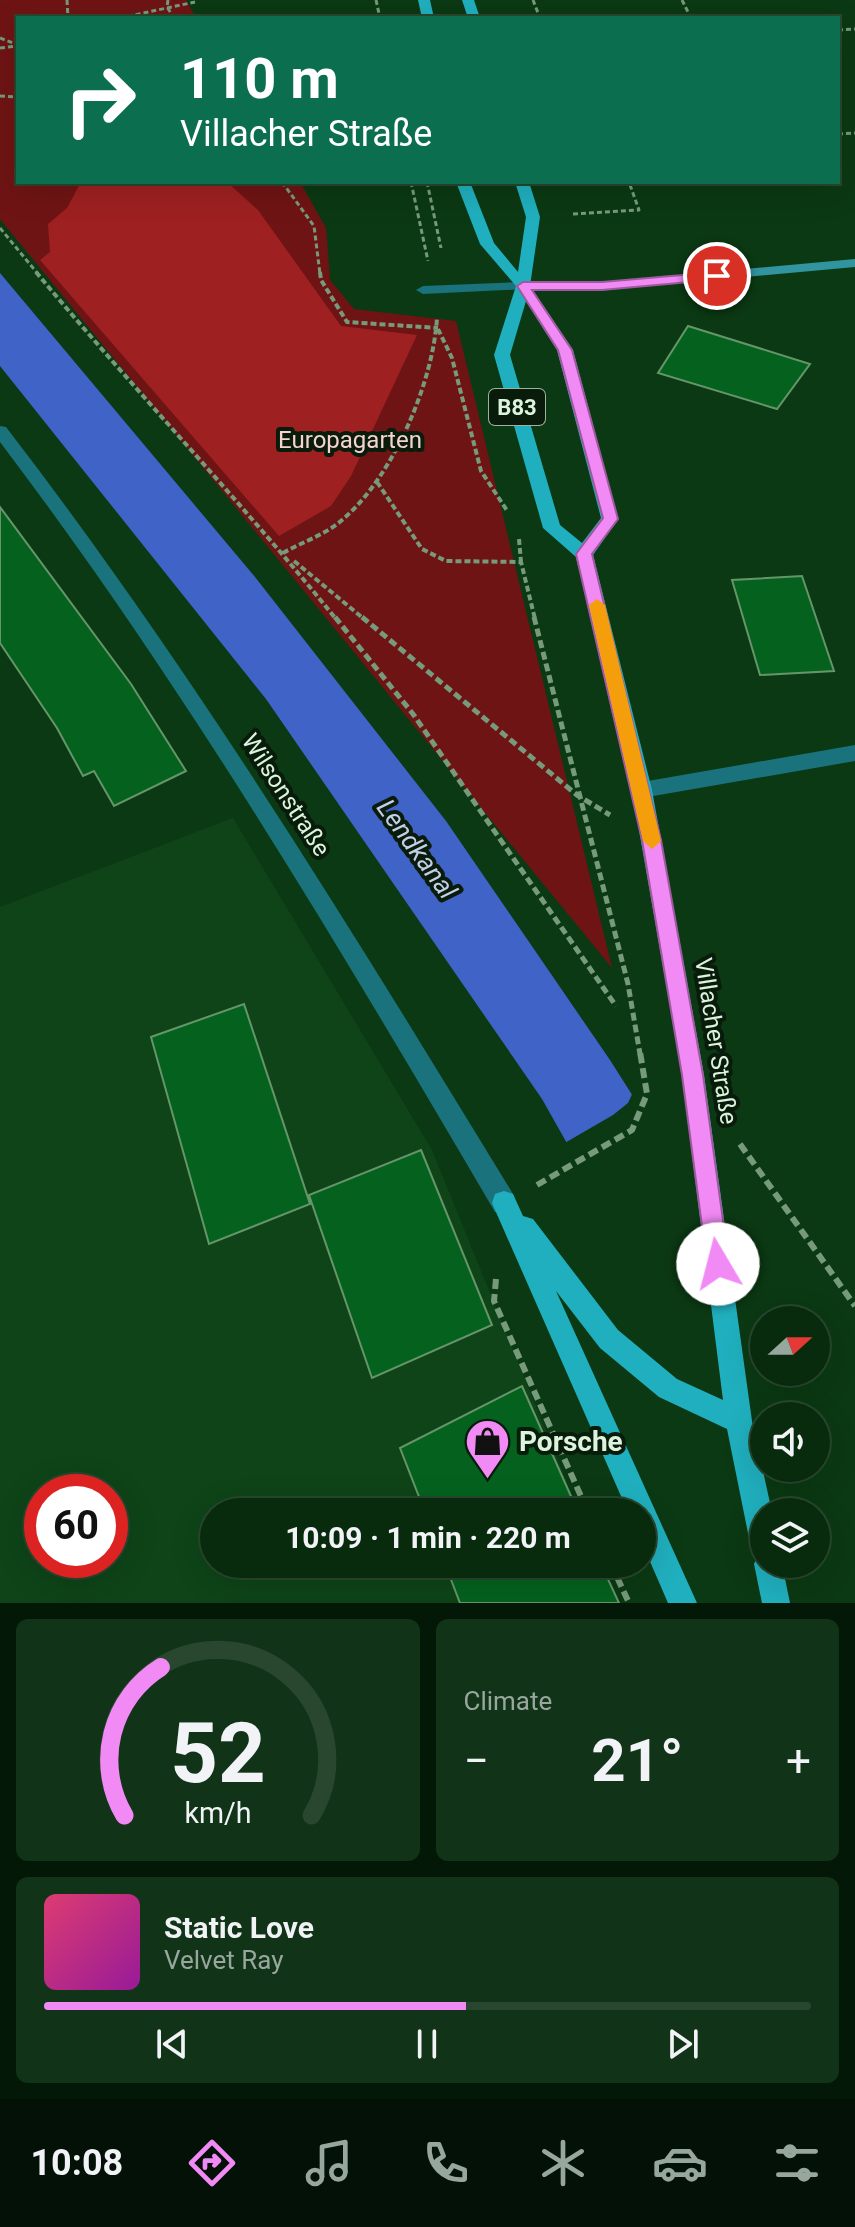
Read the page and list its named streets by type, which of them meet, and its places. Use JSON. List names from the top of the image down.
{
  "streets": {
    "main road": ["B83", "Villacher Straße"],
    "street": ["Wilsonstraße"]
  },
  "crossings": [
    ["B83", "Villacher Straße"]
  ],
  "water": ["Lendkanal"],
  "parks": ["Europagarten"],
  "places": {
    "shop": ["Porsche"]
  },
  "north": "right",
  "page": {
    "turn": ["110 m", "Villacher Straße"],
    "limit": "60",
    "trip": "10:09 · 1 min · 220 m",
    "tile": "Climate",
    "heat": ["−", "21°", "+"],
    "song": ["Static Love", "Velvet Ray"],
    "tabs": "10:08",
    "gauge": ["52", "km/h"]
  }
}
